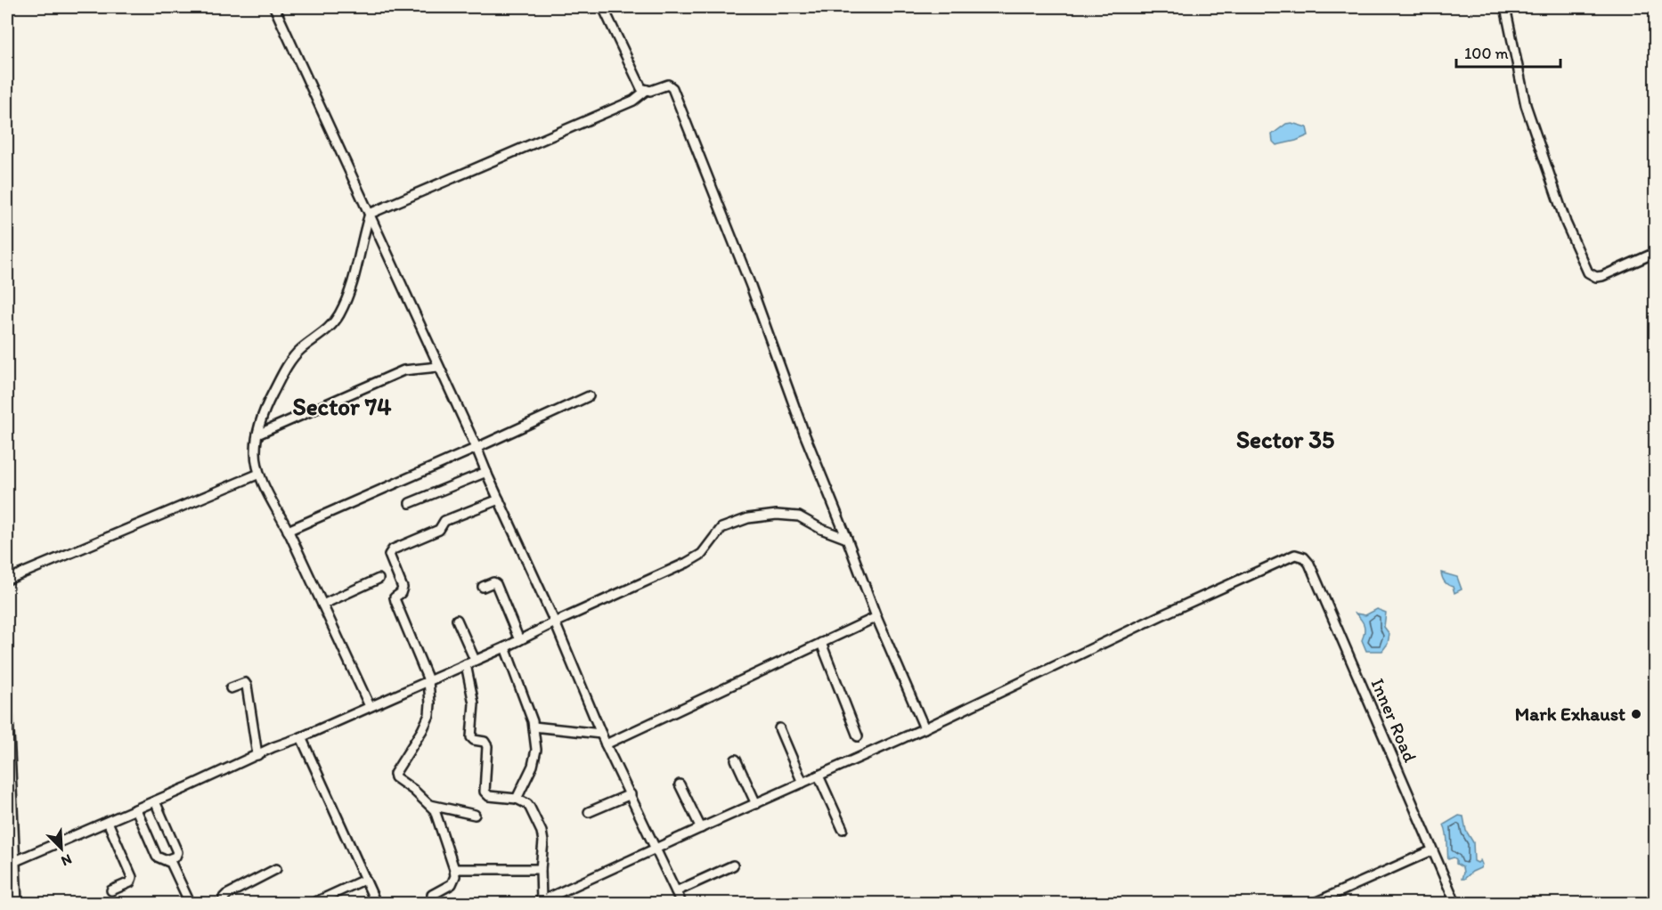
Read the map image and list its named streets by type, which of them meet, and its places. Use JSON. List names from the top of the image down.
{
  "streets": {
    "street": ["Inner Road"]
  },
  "districts": ["Sector 74", "Sector 35"],
  "places": ["Mark Exhaust"],
  "scale_bar": "100 m",
  "north": "bottom right"
}
